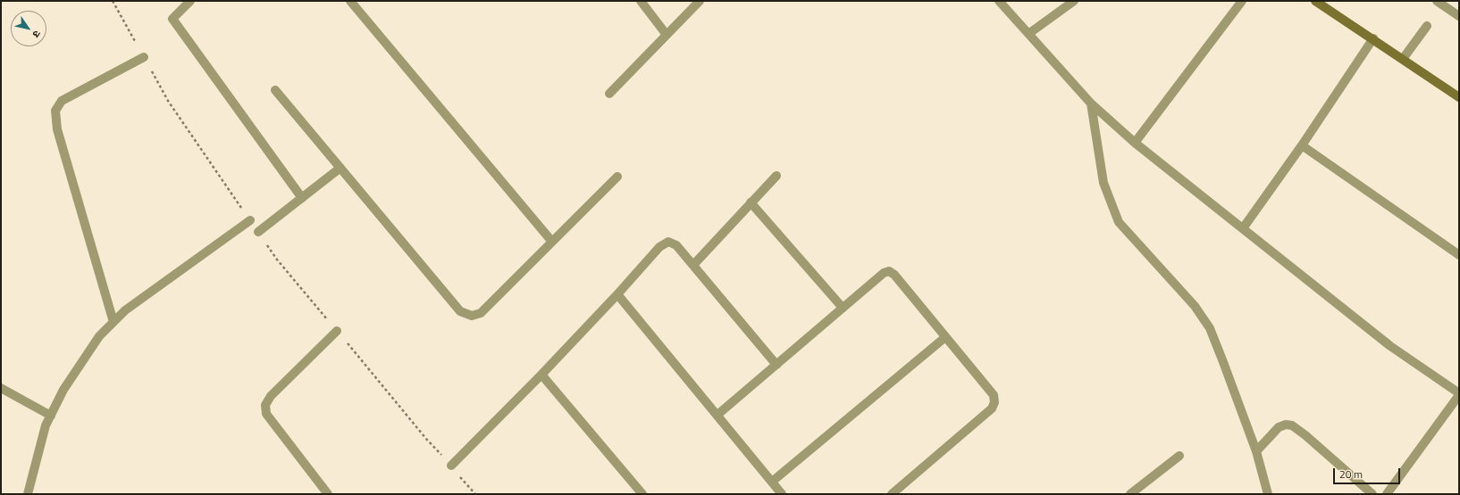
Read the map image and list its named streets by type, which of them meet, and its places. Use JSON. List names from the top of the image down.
{
  "scale_bar": "20 m",
  "north": "bottom right"
}
